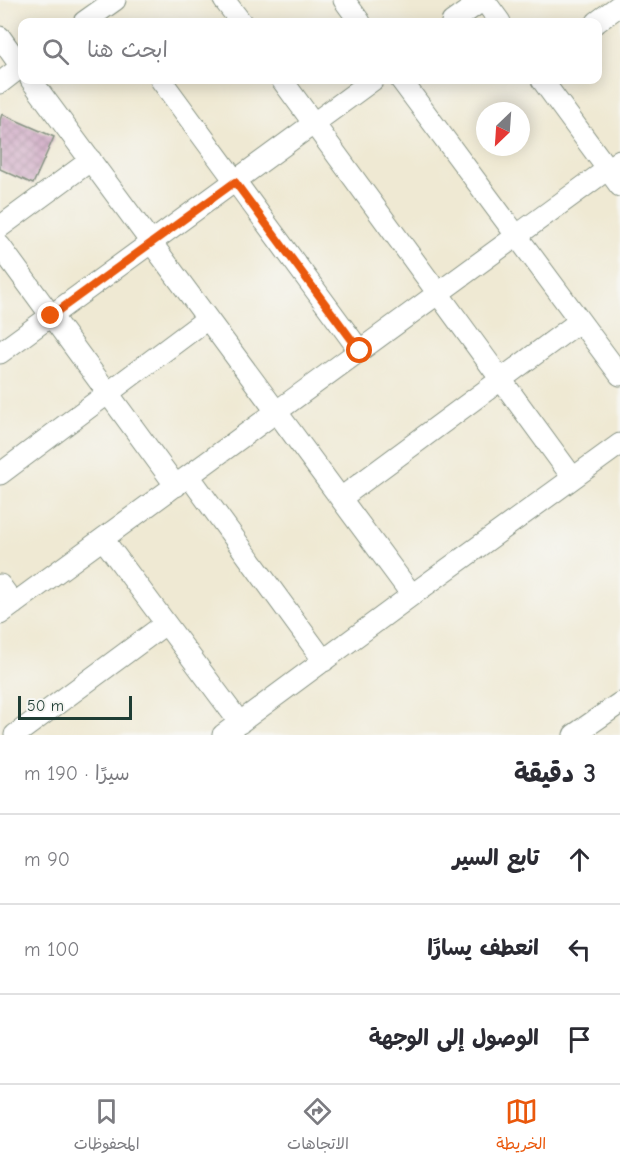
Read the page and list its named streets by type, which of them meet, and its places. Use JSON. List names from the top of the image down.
{
  "scale_bar": "50 m",
  "north": "bottom left",
  "page": {
    "search": "ابحث هنا",
    "scale": "50 m",
    "heading": ["3 دقيقة", "سيرًا · 190 m"],
    "list": [
      ["تابع السير", "90 m"],
      ["انعطف يسارًا", "100 m"],
      "الوصول إلى الوجهة"
    ],
    "nav": ["الخريطة", "الاتجاهات", "المحفوظات"]
  }
}
